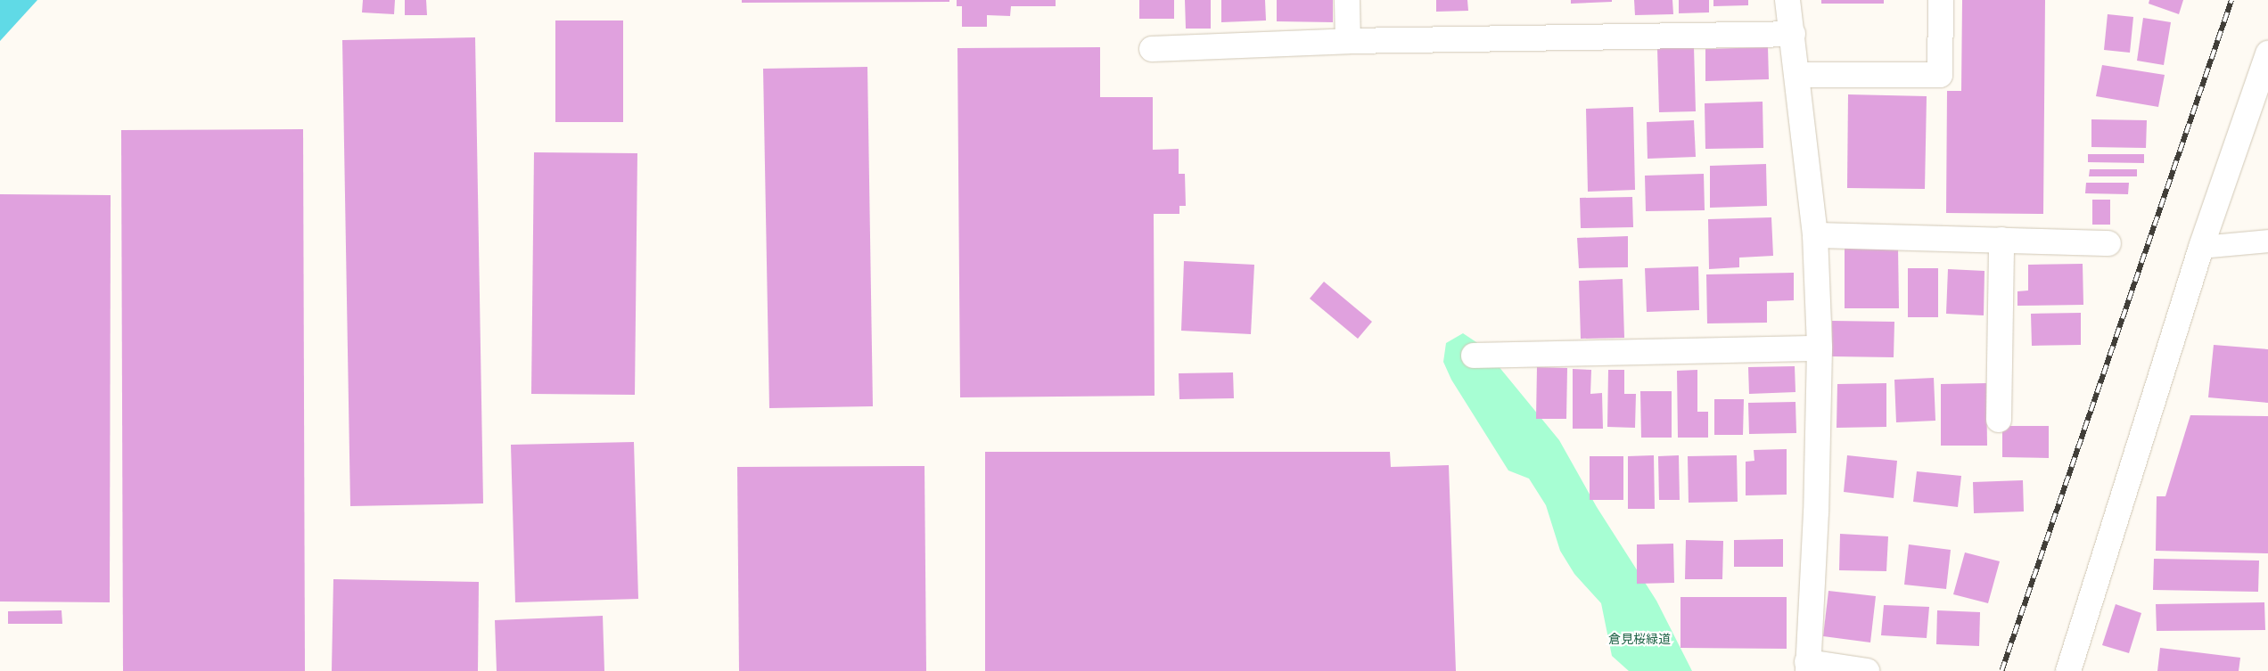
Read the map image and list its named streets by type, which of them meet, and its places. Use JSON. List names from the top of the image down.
{
  "parks": ["倉見桜緑道"]
}
